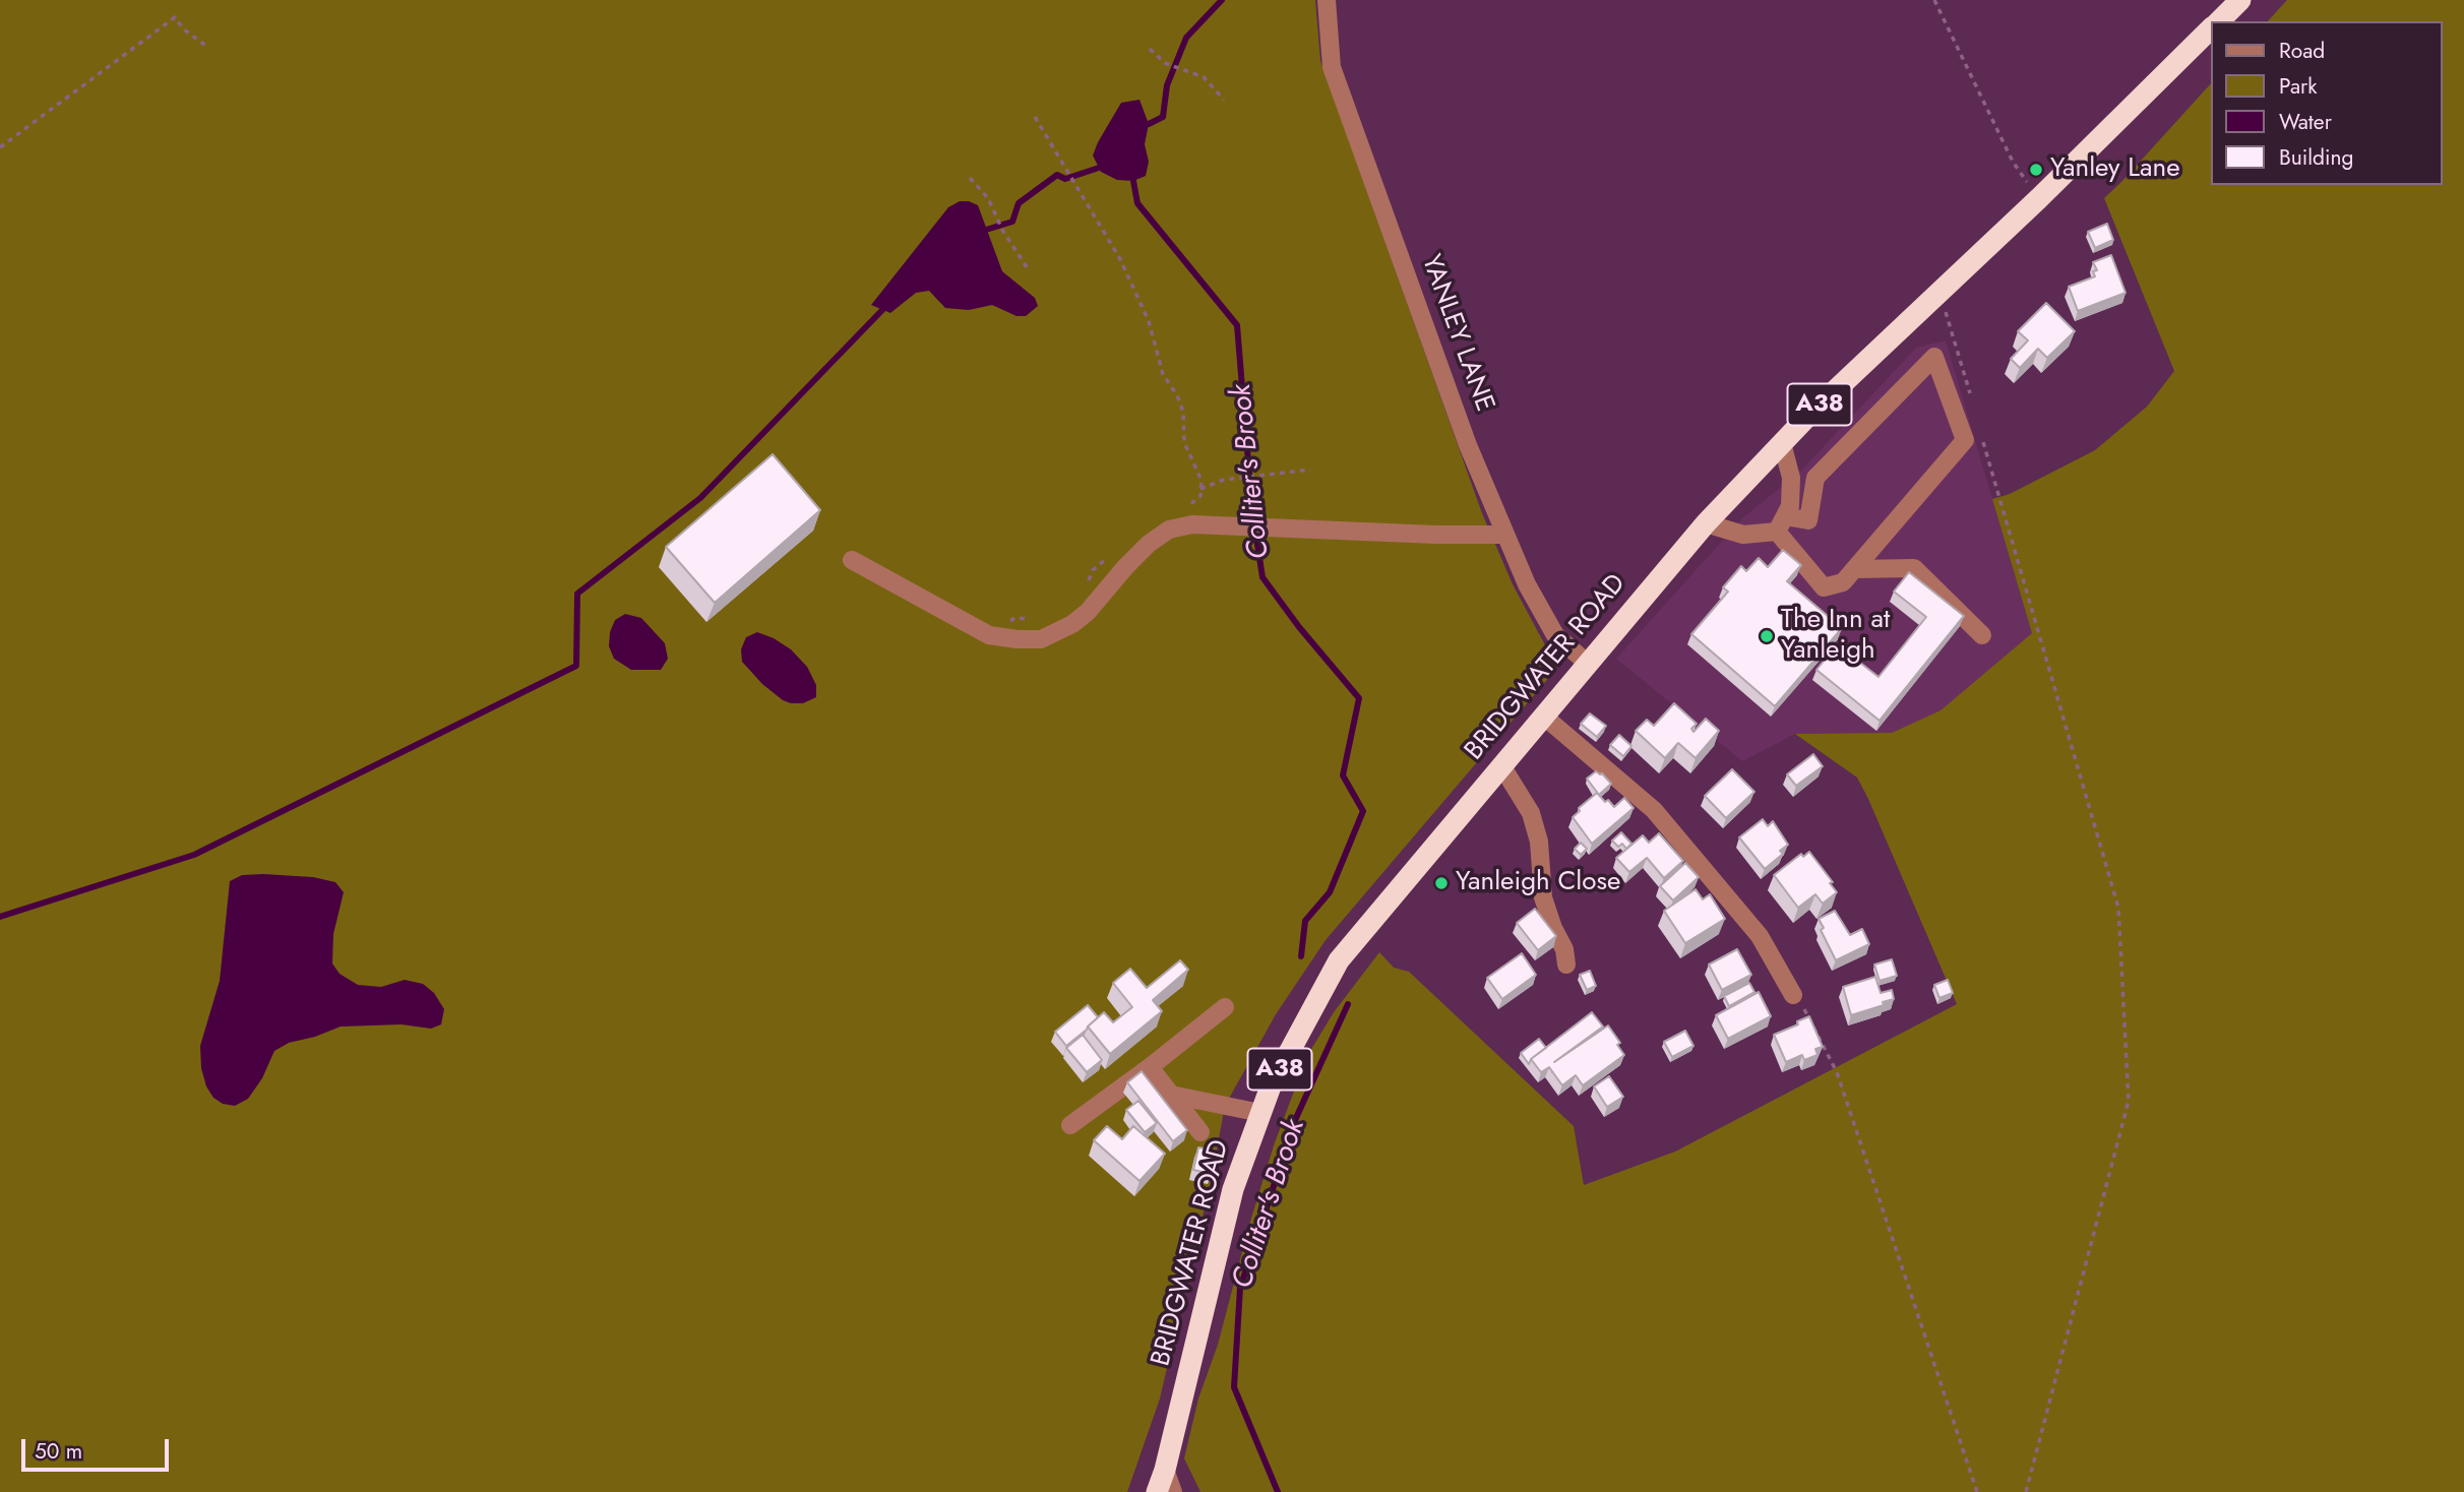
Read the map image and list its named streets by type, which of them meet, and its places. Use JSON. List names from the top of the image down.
{
  "streets": {
    "highway": ["A38", "BRIDGWATER ROAD"],
    "street": ["YANLEY LANE"]
  },
  "crossings": [
    ["YANLEY LANE", "BRIDGWATER ROAD"]
  ],
  "water": ["Colliter's Brook"],
  "places": ["Yanley Lane", "The Inn at Yanleigh", "Yanleigh Close"],
  "legend": [
    "Road",
    "Park",
    "Water",
    "Building"
  ],
  "scale_bar": "50 m"
}
